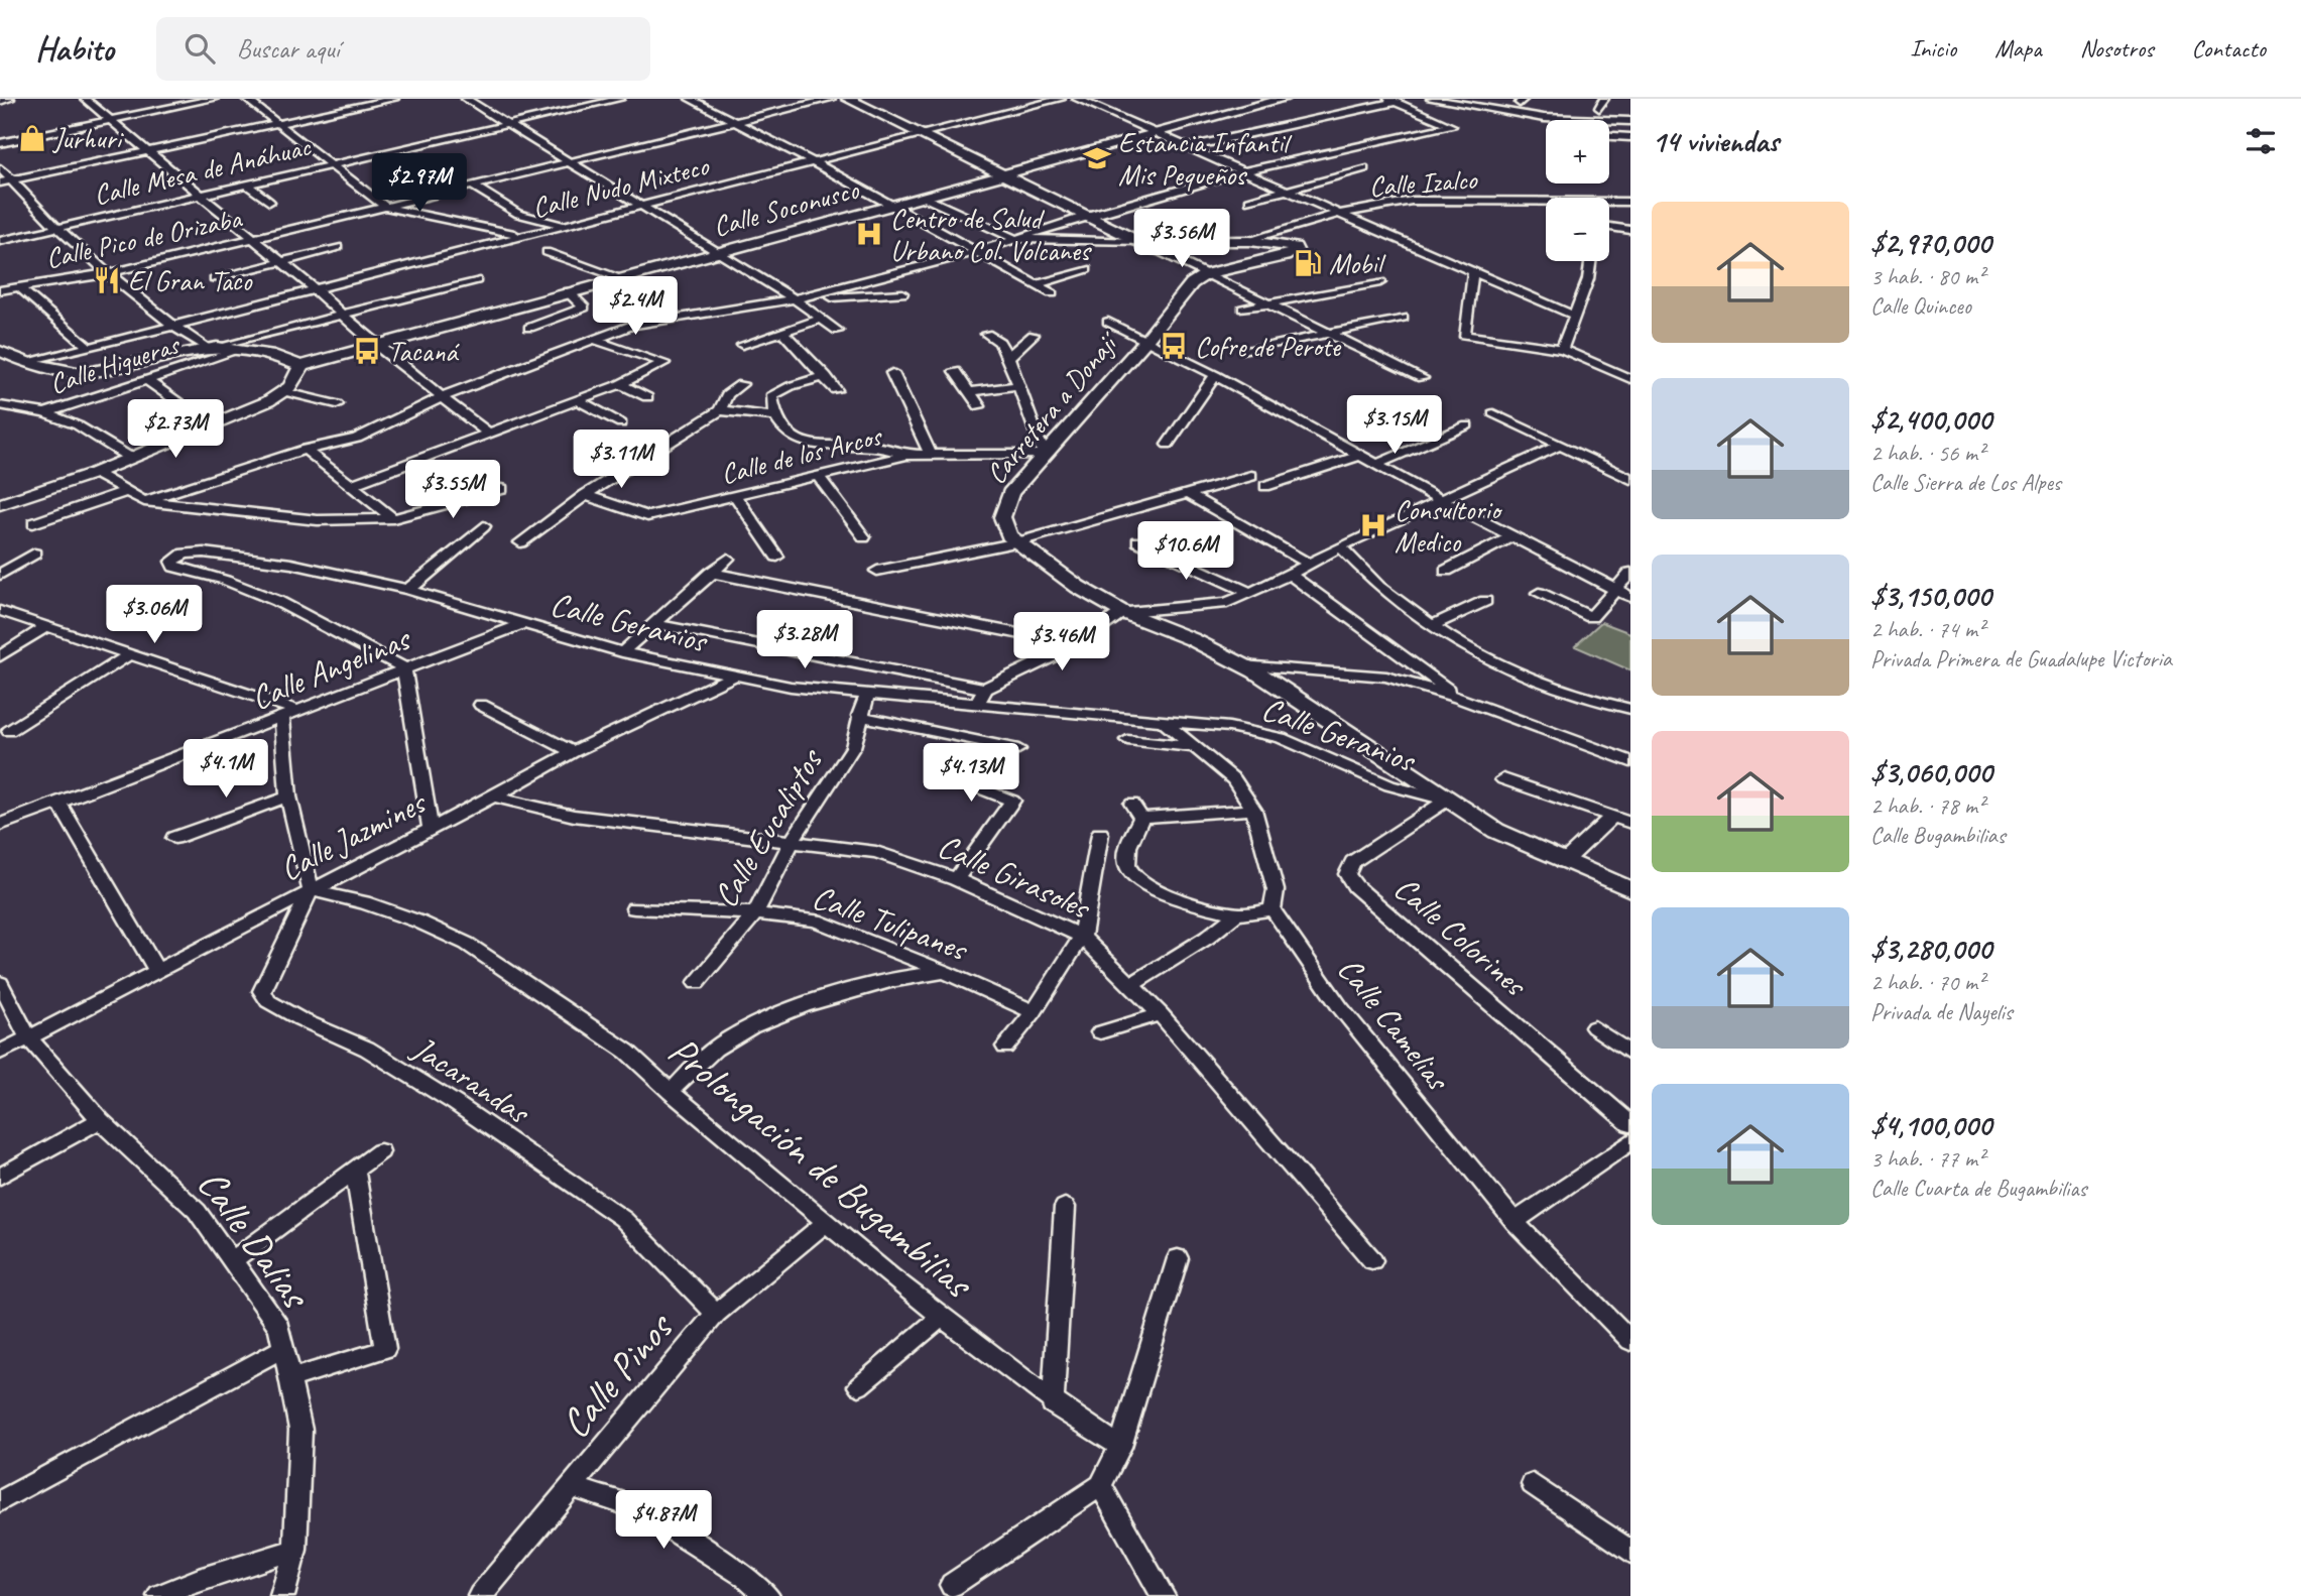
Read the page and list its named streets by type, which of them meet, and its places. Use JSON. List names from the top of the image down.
{
  "streets": {
    "main road": ["Calle Soconusco", "Carretera a Donají"],
    "street": [
      "Calle Mesa de Anáhuac",
      "Calle Izalco",
      "Calle Nudo Mixteco",
      "Calle Pico de Orizaba",
      "Calle Higueras",
      "Calle de los Arcos",
      "Calle Geranios",
      "Calle Angelinas",
      "Calle Eucaliptos",
      "Calle Jazmines",
      "Calle Girasoles",
      "Calle Tulipanes",
      "Calle Colorines",
      "Calle Camelias",
      "Jacarandas",
      "Prolongación de Bugambilias",
      "Calle Dalias",
      "Calle Pinos"
    ]
  },
  "crossings": [
    ["Calle Izalco", "Carretera a Donají"],
    ["Calle Soconusco", "Carretera a Donají"],
    ["Carretera a Donají", "Calle de los Arcos"],
    ["Calle Geranios", "Calle Angelinas"],
    ["Calle Geranios", "Calle Eucaliptos"],
    ["Calle Geranios", "Calle Jazmines"],
    ["Calle Geranios", "Calle Colorines"],
    ["Calle Eucaliptos", "Calle Girasoles"],
    ["Calle Eucaliptos", "Calle Tulipanes"],
    ["Calle Jazmines", "Calle Girasoles"],
    ["Calle Jazmines", "Jacarandas"],
    ["Calle Jazmines", "Prolongación de Bugambilias"],
    ["Calle Jazmines", "Calle Dalias"],
    ["Jacarandas", "Prolongación de Bugambilias"],
    ["Jacarandas", "Calle Pinos"],
    ["Prolongación de Bugambilias", "Calle Pinos"]
  ],
  "places": {
    "shop": ["Jurhuri"],
    "school or university": ["Estancia Infantil Mis Pequeños"],
    "hospital": ["Centro de Salud Urbano Col. Volcanes", "Consultorio Medico"],
    "fuel station": ["Mobil"],
    "restaurant": ["El Gran Taco"],
    "bus stop": ["Cofre de Perote", "Tacaná"]
  },
  "page": {
    "header": "Habito",
    "search": "Buscar aquí",
    "nav": [
      "Inicio",
      "Mapa",
      "Nosotros",
      "Contacto"
    ],
    "heading": "14 viviendas",
    "map_buttons": ["+", "−"],
    "price": [
      "$2.97M",
      "$3.56M",
      "$2.4M",
      "$3.15M",
      "$2.73M",
      "$3.11M",
      "$3.55M",
      "$10.6M",
      "$3.06M",
      "$3.28M",
      "$3.46M",
      "$4.1M",
      "$4.13M",
      "$4.87M"
    ],
    "list": [
      {
        "name": "$2,970,000",
        "note": "3 hab. · 80 m² · Calle Quinceo"
      },
      {
        "name": "$2,400,000",
        "note": "2 hab. · 56 m² · Calle Sierra de Los Alpes"
      },
      {
        "name": "$3,150,000",
        "note": "2 hab. · 74 m² · Privada Primera de Guadalupe Victoria"
      },
      {
        "name": "$3,060,000",
        "note": "2 hab. · 78 m² · Calle Bugambilias"
      },
      {
        "name": "$3,280,000",
        "note": "2 hab. · 70 m² · Privada de Nayelis"
      },
      {
        "name": "$4,100,000",
        "note": "3 hab. · 77 m² · Calle Cuarta de Bugambilias"
      }
    ]
  }
}
